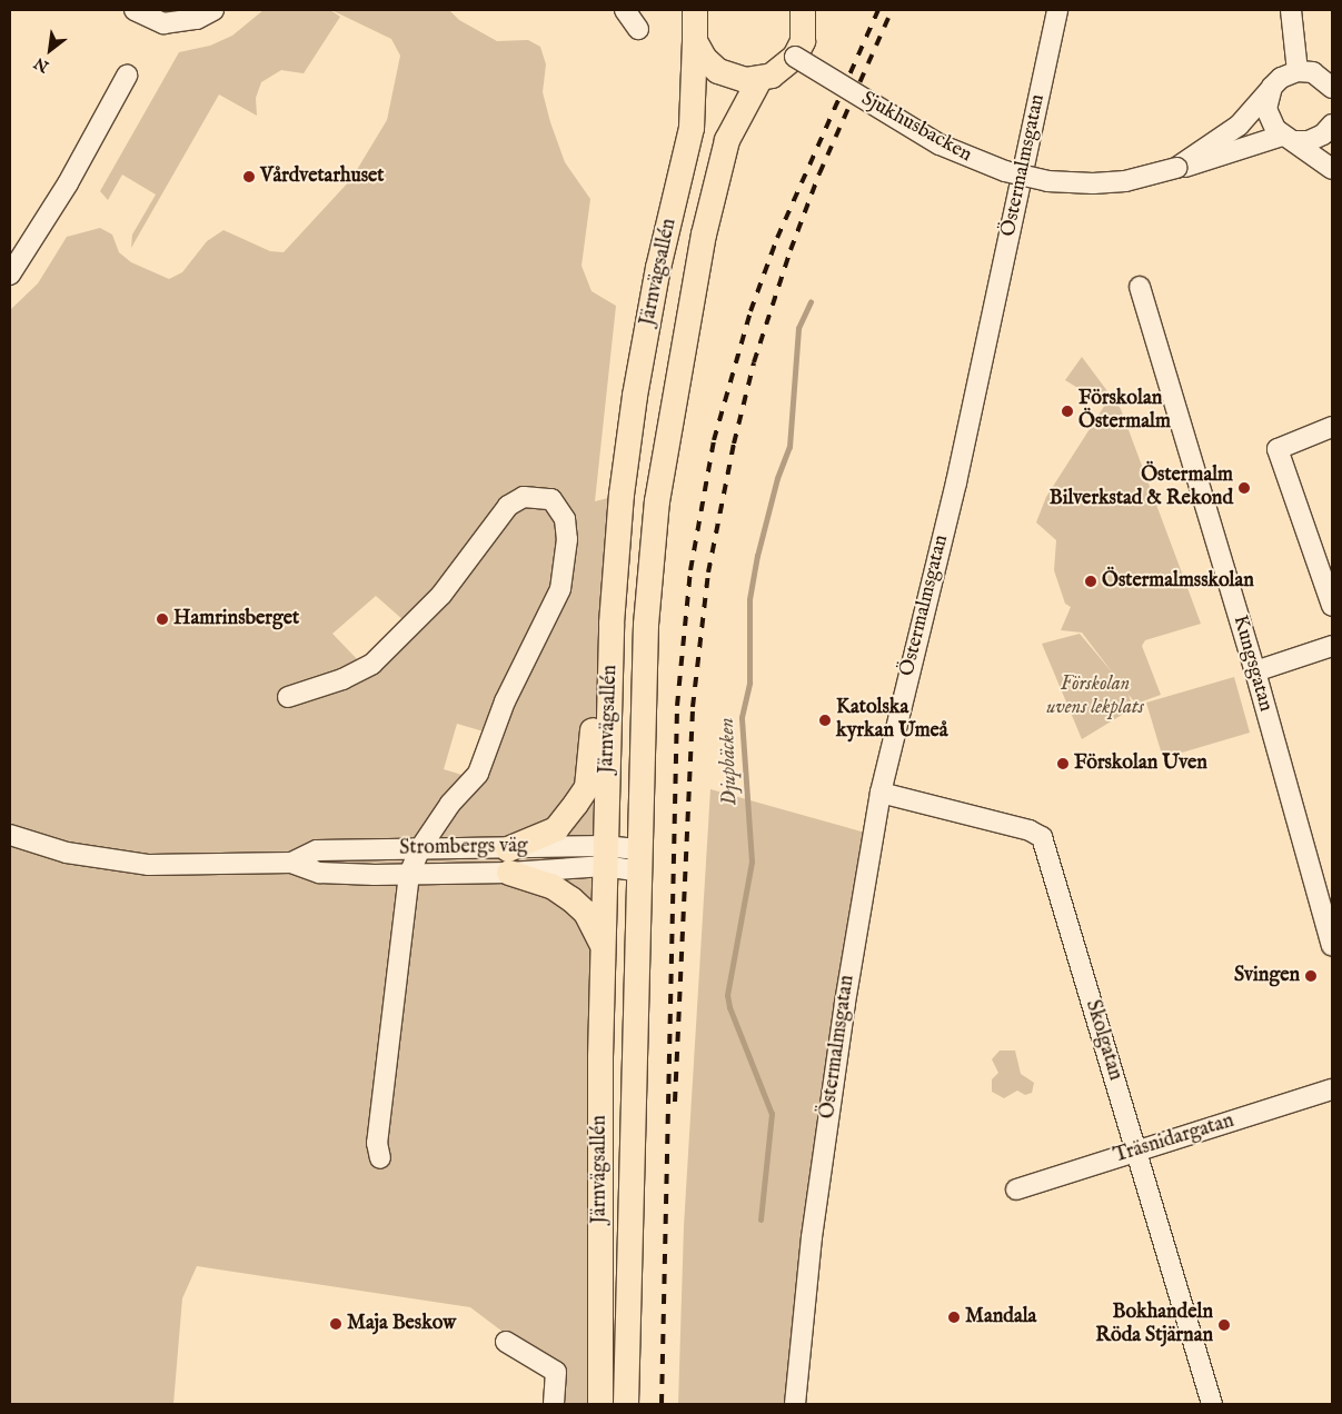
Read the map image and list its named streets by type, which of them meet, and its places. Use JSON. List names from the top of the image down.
{
  "streets": {
    "main road": ["Järnvägsallén"],
    "street": [
      "Sjukhusbacken",
      "Östermalmsgatan",
      "Kungsgatan",
      "Strombergs väg",
      "Skolgatan",
      "Träsnidargatan"
    ]
  },
  "crossings": [
    ["Östermalmsgatan", "Skolgatan"],
    ["Järnvägsallén", "Strombergs väg"],
    ["Skolgatan", "Träsnidargatan"]
  ],
  "water": ["Djupbäcken"],
  "parks": ["Förskolan uvens lekplats"],
  "places": [
    "Vårdvetarhuset",
    "Förskolan Östermalm",
    "Östermalm Bilverkstad & Rekond",
    "Östermalmsskolan",
    "Hamrinsberget",
    "Katolska kyrkan Umeå",
    "Förskolan Uven",
    "Svingen",
    "Mandala",
    "Maja Beskow",
    "Bokhandeln Röda Stjärnan"
  ],
  "north": "bottom left"
}
